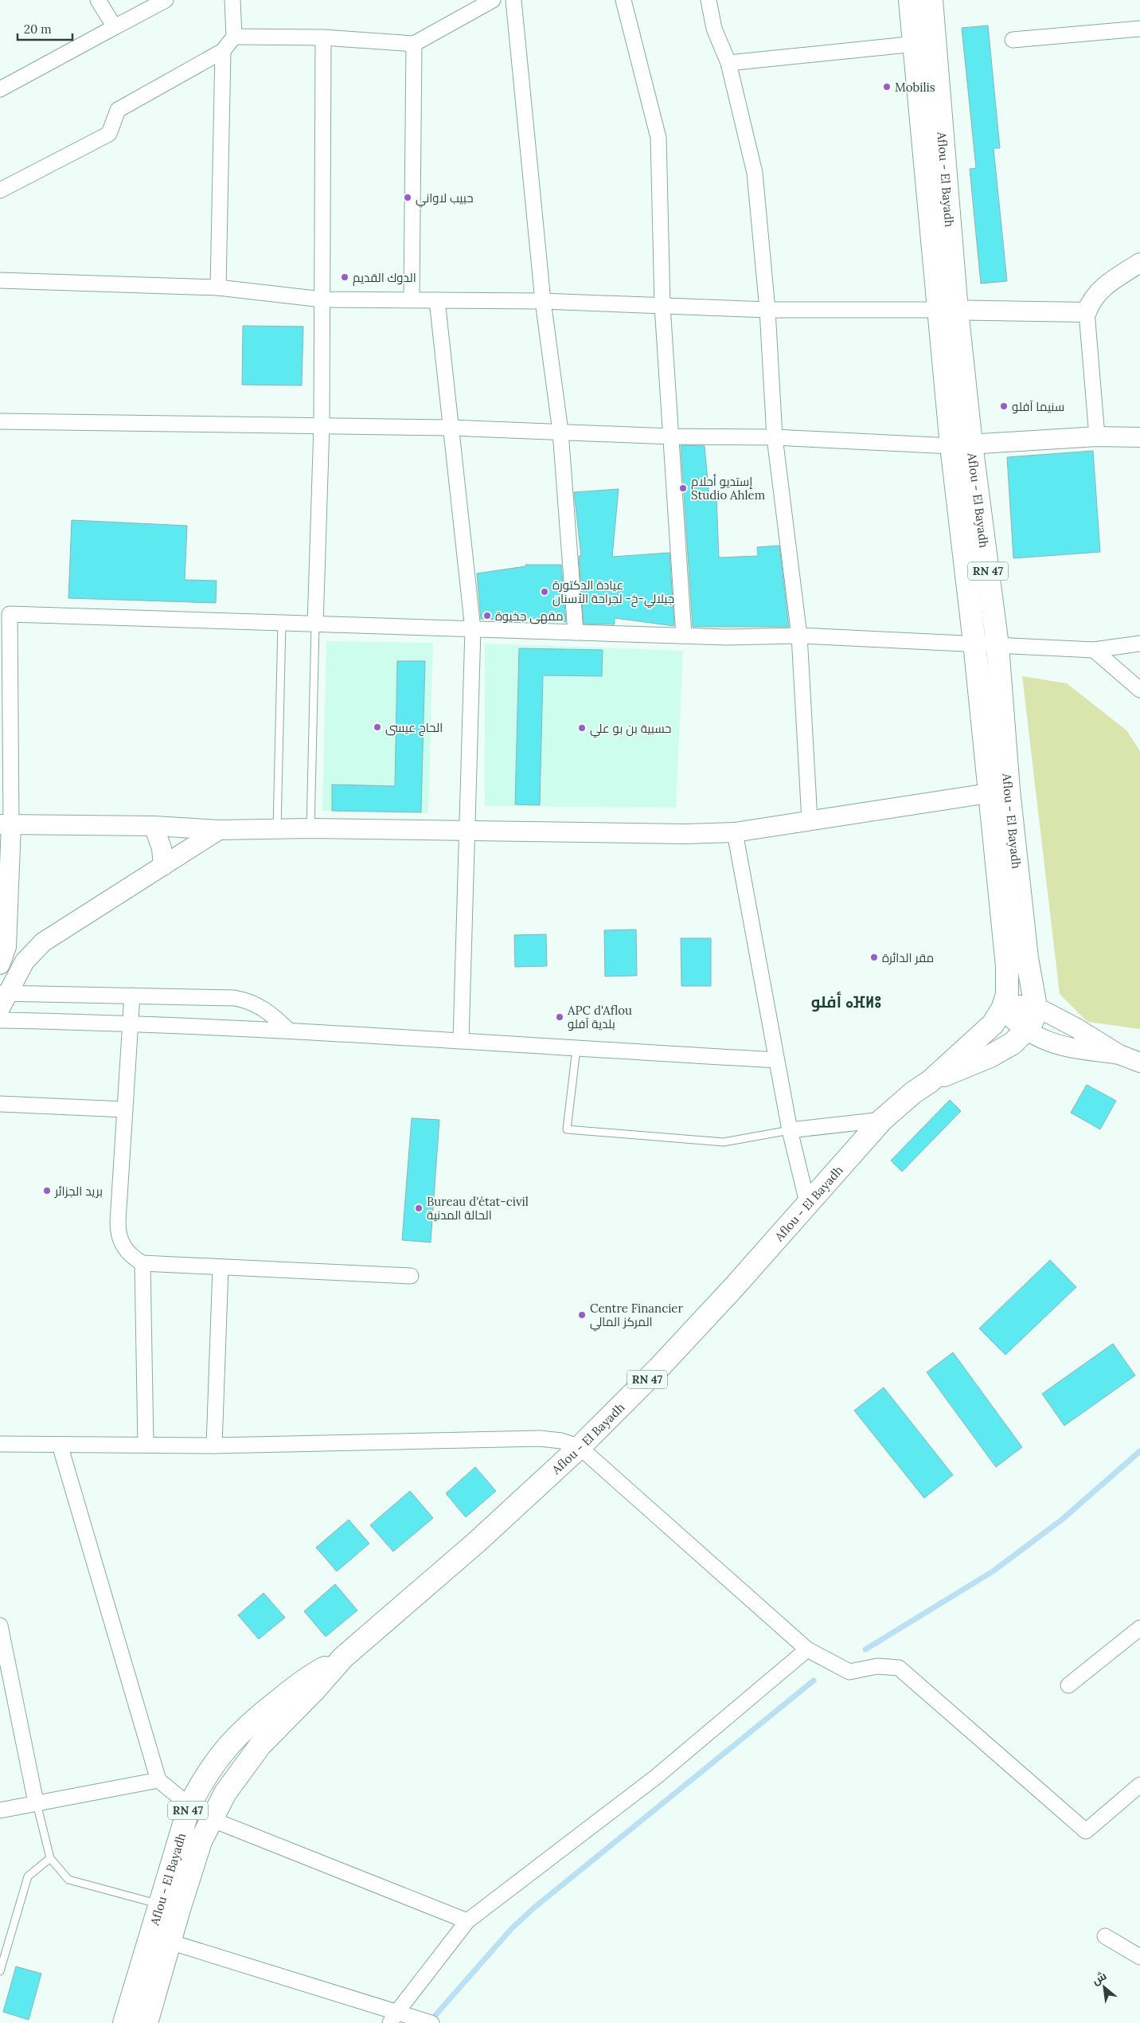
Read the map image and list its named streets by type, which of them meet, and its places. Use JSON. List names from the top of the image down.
{
  "streets": {
    "main road": ["Aflou - El Bayadh", "RN 47"]
  },
  "districts": ["أفلو ⴰⴼⵍⵓ"],
  "places": [
    "Mobilis",
    "حبيب لاواني",
    "الدوك القديم",
    "سنيما آفلو",
    "إستديو أحلام Studio Ahlem",
    "عيادة الدكتورة جيلالي-خ- لجراحة الأسنان",
    "مقهى جخيوة",
    "الحاج عيسى",
    "حسبية بن بو علي",
    "مقر الدائرة",
    "APC d'Aflou بلدية آفلو",
    "بريد الجزائر",
    "Bureau d'état-civil الحالة المدنية",
    "Centre Financier المركز المالي"
  ],
  "scale_bar": "20 m",
  "north": "top left"
}
